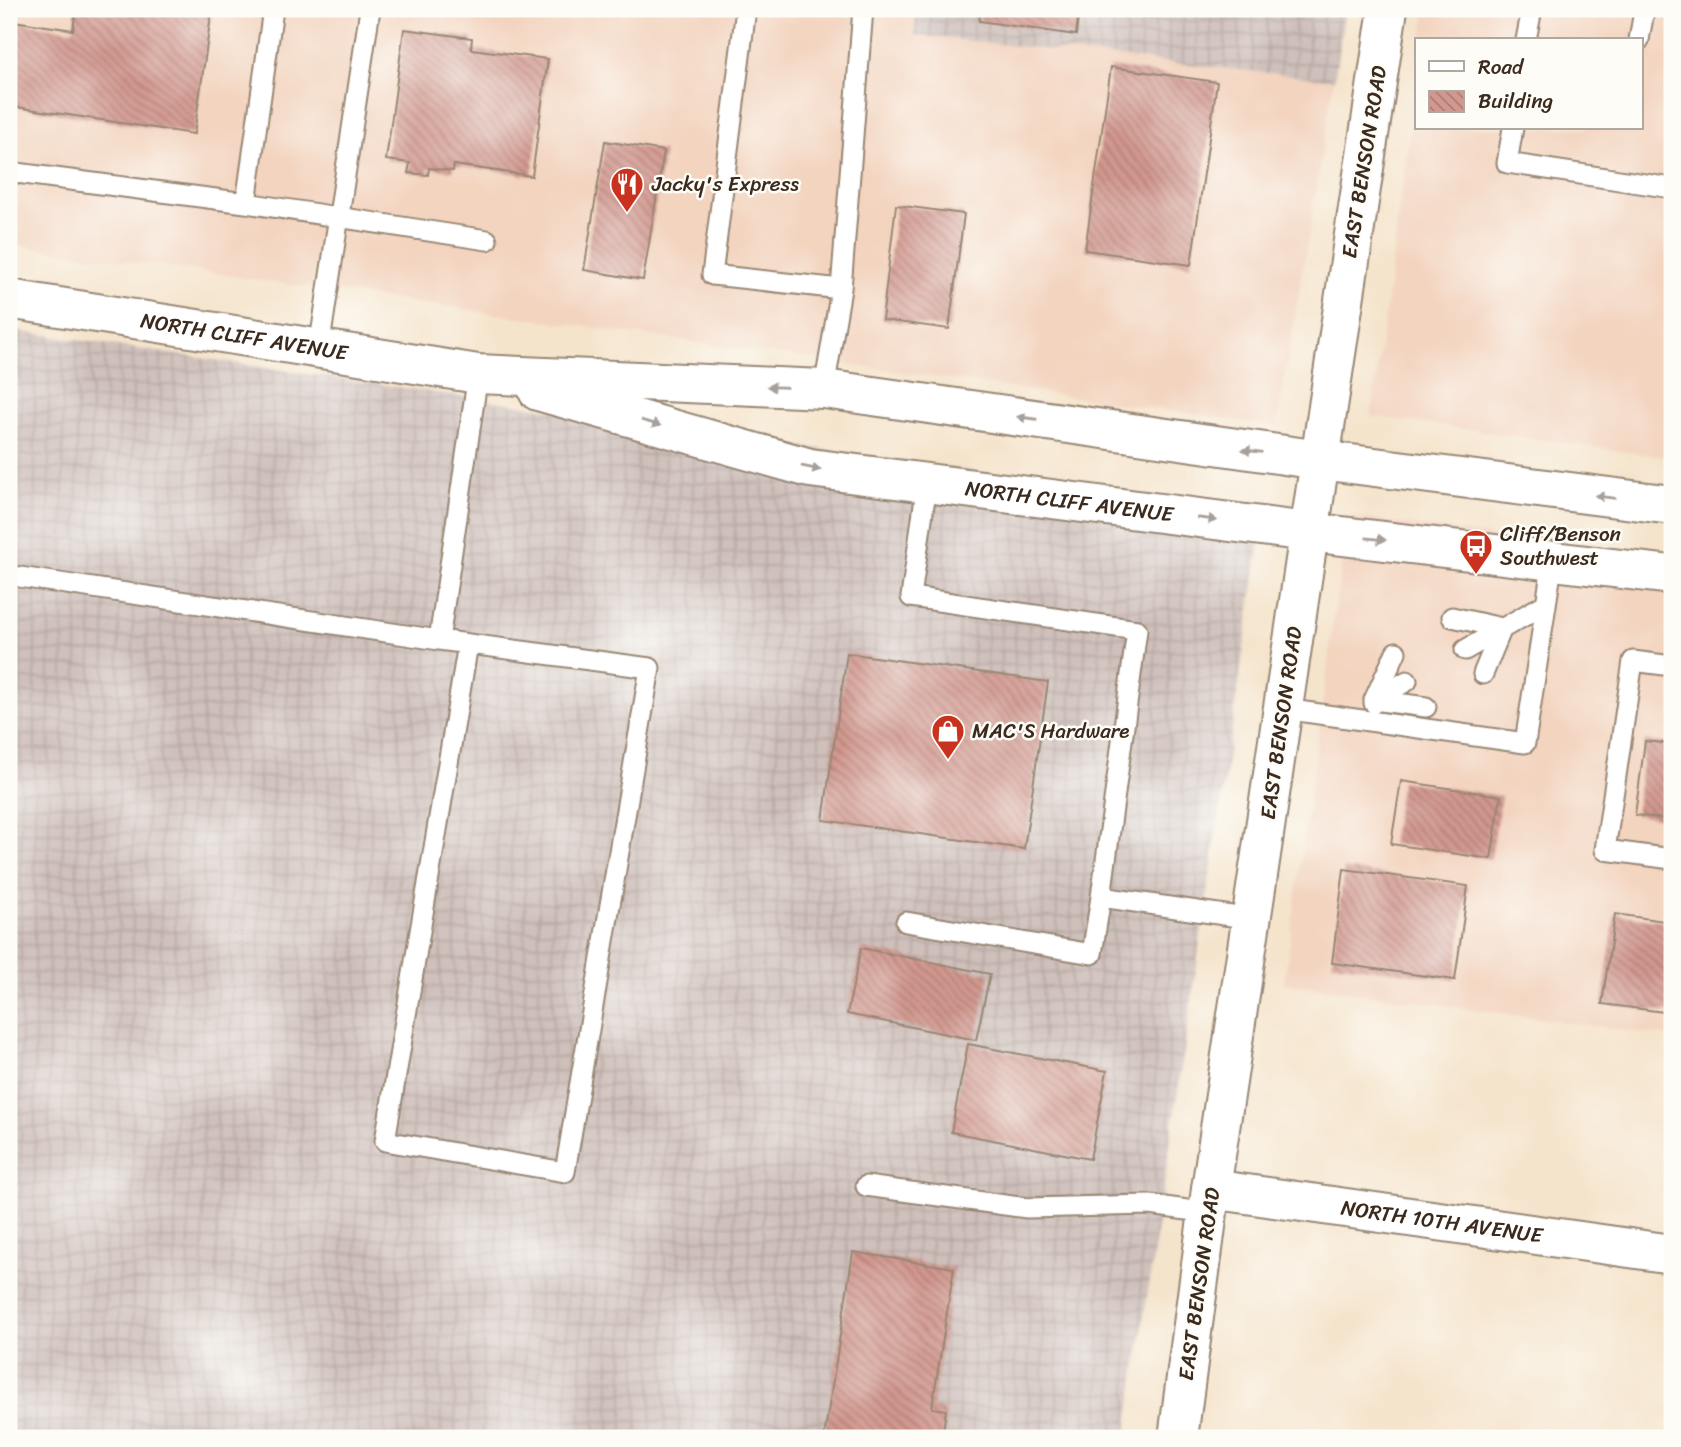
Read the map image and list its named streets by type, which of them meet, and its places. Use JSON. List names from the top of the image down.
{
  "streets": {
    "main road": ["EAST BENSON ROAD", "NORTH CLIFF AVENUE", "NORTH 10TH AVENUE"]
  },
  "crossings": [
    ["EAST BENSON ROAD", "NORTH CLIFF AVENUE"],
    ["EAST BENSON ROAD", "NORTH 10TH AVENUE"]
  ],
  "places": {
    "restaurant": ["Jacky's Express"],
    "bus stop": ["Cliff/Benson Southwest"],
    "shop": ["MAC'S Hardware"]
  },
  "legend": ["Road", "Building"]
}
